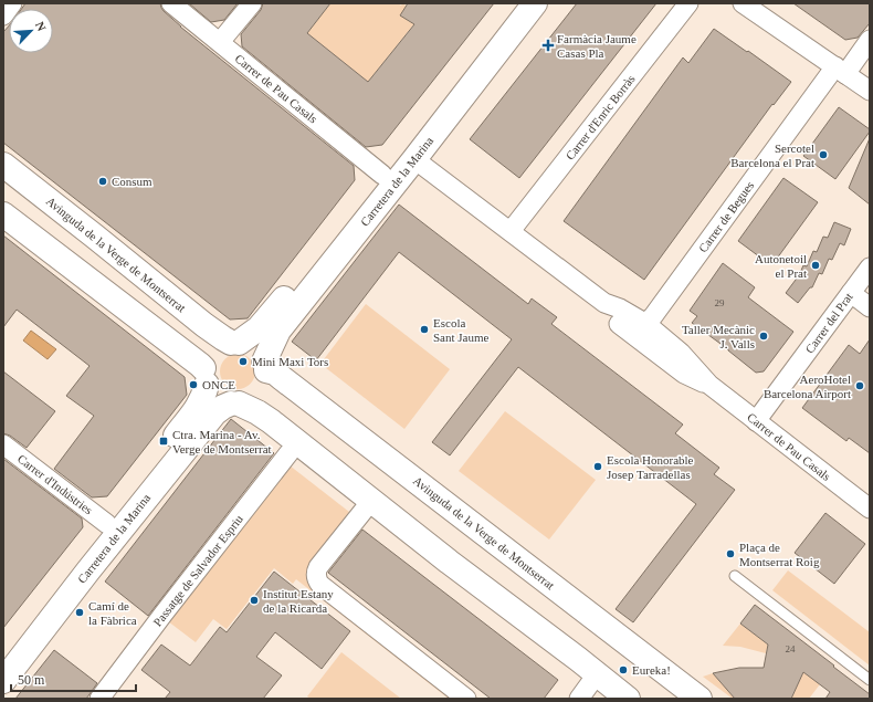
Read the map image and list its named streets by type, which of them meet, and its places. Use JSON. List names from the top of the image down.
{
  "streets": {
    "street": [
      "Carrer de Pau Casals",
      "Carrer d'Enric Borràs",
      "Carretera de la Marina",
      "Carrer de Begues",
      "Avinguda de la Verge de Montserrat",
      "Carrer del Prat",
      "Carrer d'Indústries",
      "Passatge de Salvador Espriu"
    ]
  },
  "crossings": [
    ["Carrer de Pau Casals", "Carrer d'Enric Borràs"],
    ["Carrer de Pau Casals", "Carretera de la Marina"],
    ["Carrer de Pau Casals", "Carrer de Begues"],
    ["Carrer de Pau Casals", "Carrer del Prat"],
    ["Carretera de la Marina", "Avinguda de la Verge de Montserrat"],
    ["Carretera de la Marina", "Carrer d'Indústries"]
  ],
  "places": {
    "health": ["Farmàcia Jaume Casas Pla"],
    "other": [
      "Sercotel Barcelona el Prat",
      "Consum",
      "Autonetoil el Prat",
      "Escola Sant Jaume",
      "Taller Mecànic J. Valls",
      "Mini Maxi Tors",
      "ONCE",
      "AeroHotel Barcelona Airport",
      "Escola Honorable Josep Tarradellas",
      "Plaça de Montserrat Roig",
      "Institut Estany de la Ricarda",
      "Camí de la Fàbrica",
      "Eureka!"
    ],
    "transit": ["Ctra. Marina - Av. Verge de Montserrat"]
  },
  "house_numbers": ["29", "24"],
  "scale_bar": "50 m",
  "north": "top right"
}
